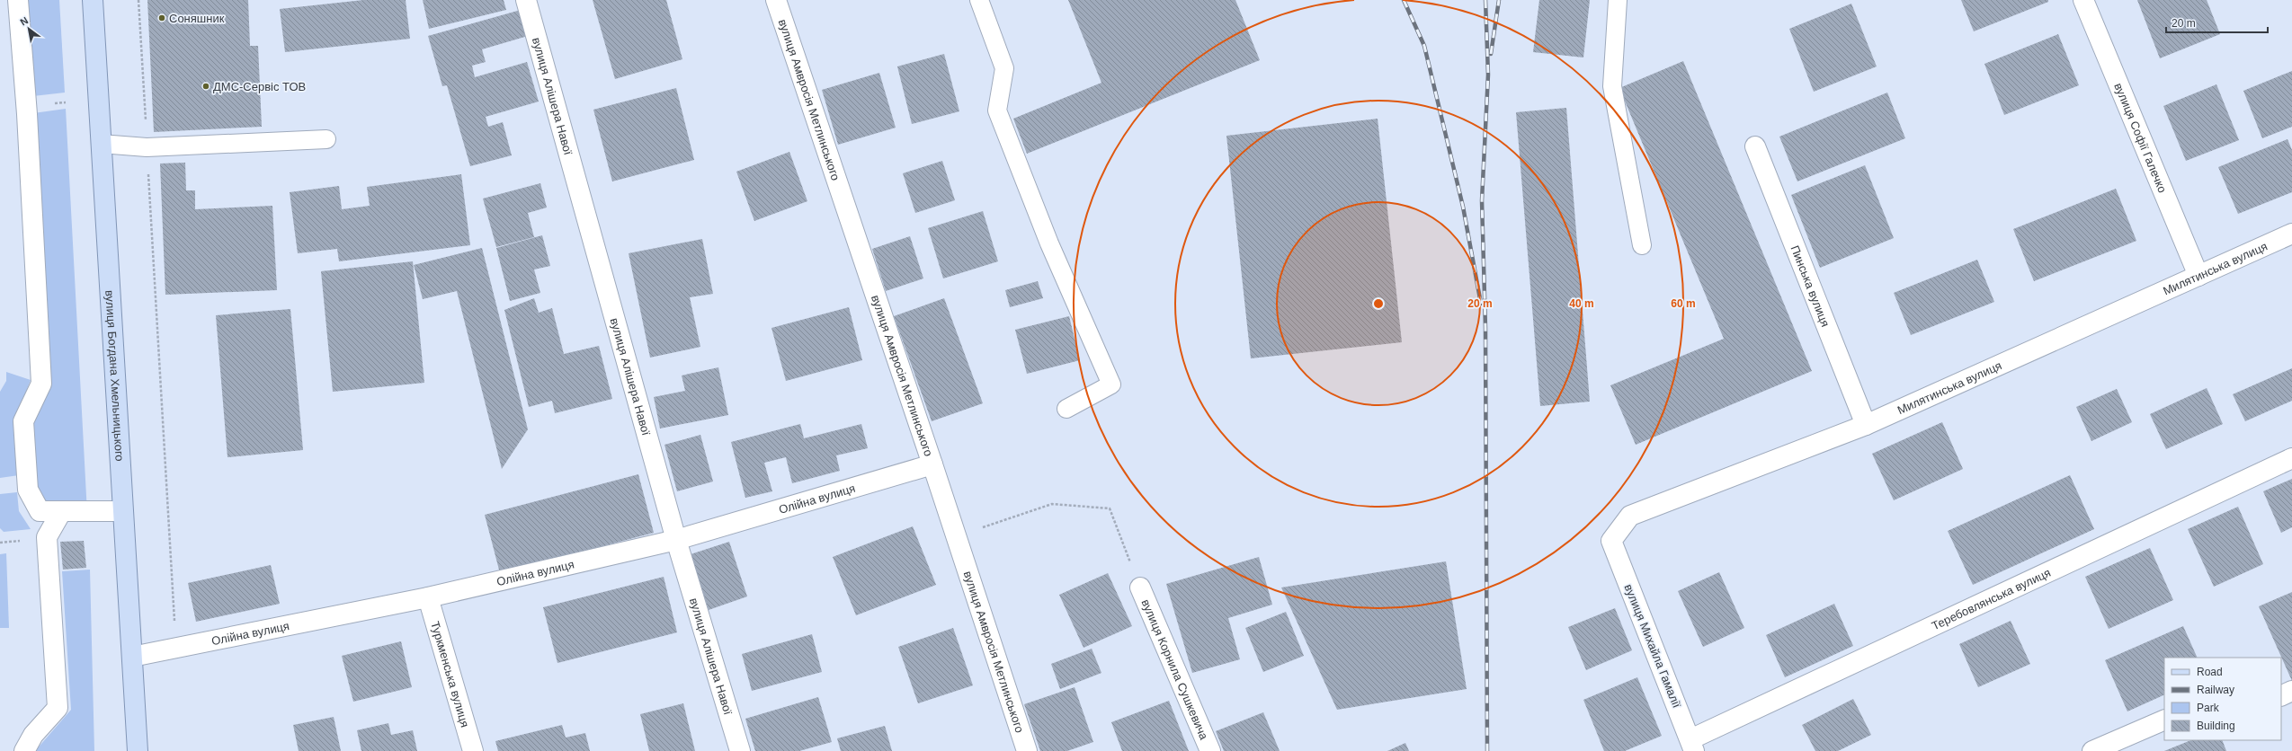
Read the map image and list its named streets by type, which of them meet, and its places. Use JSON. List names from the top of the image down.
{
  "streets": {
    "main road": ["вулиця Богдана Хмельницького"],
    "street": [
      "вулиця Алішера Навої",
      "вулиця Амвросія Метлинського",
      "вулиця Софії Галечко",
      "Милятинська вулиця",
      "Пинська вулиця",
      "Олійна вулиця",
      "Теребовлянська вулиця",
      "вулиця Михайла Гамалії",
      "вулиця Корнила Сушкевича",
      "Туркменська вулиця"
    ]
  },
  "crossings": [
    ["вулиця Алішера Навої", "Олійна вулиця"],
    ["вулиця Амвросія Метлинського", "Олійна вулиця"],
    ["вулиця Софії Галечко", "Милятинська вулиця"],
    ["Милятинська вулиця", "Пинська вулиця"],
    ["Милятинська вулиця", "вулиця Михайла Гамалії"],
    ["вулиця Богдана Хмельницького", "Олійна вулиця"],
    ["Олійна вулиця", "Туркменська вулиця"],
    ["Теребовлянська вулиця", "вулиця Михайла Гамалії"]
  ],
  "places": ["Соняшник", "ДМС-Сервіс ТОВ"],
  "legend": [
    "Road",
    "Railway",
    "Park",
    "Building"
  ],
  "scale_bar": "20 m",
  "north": "top left",
  "rings": ["20 m", "40 m", "60 m"]
}
